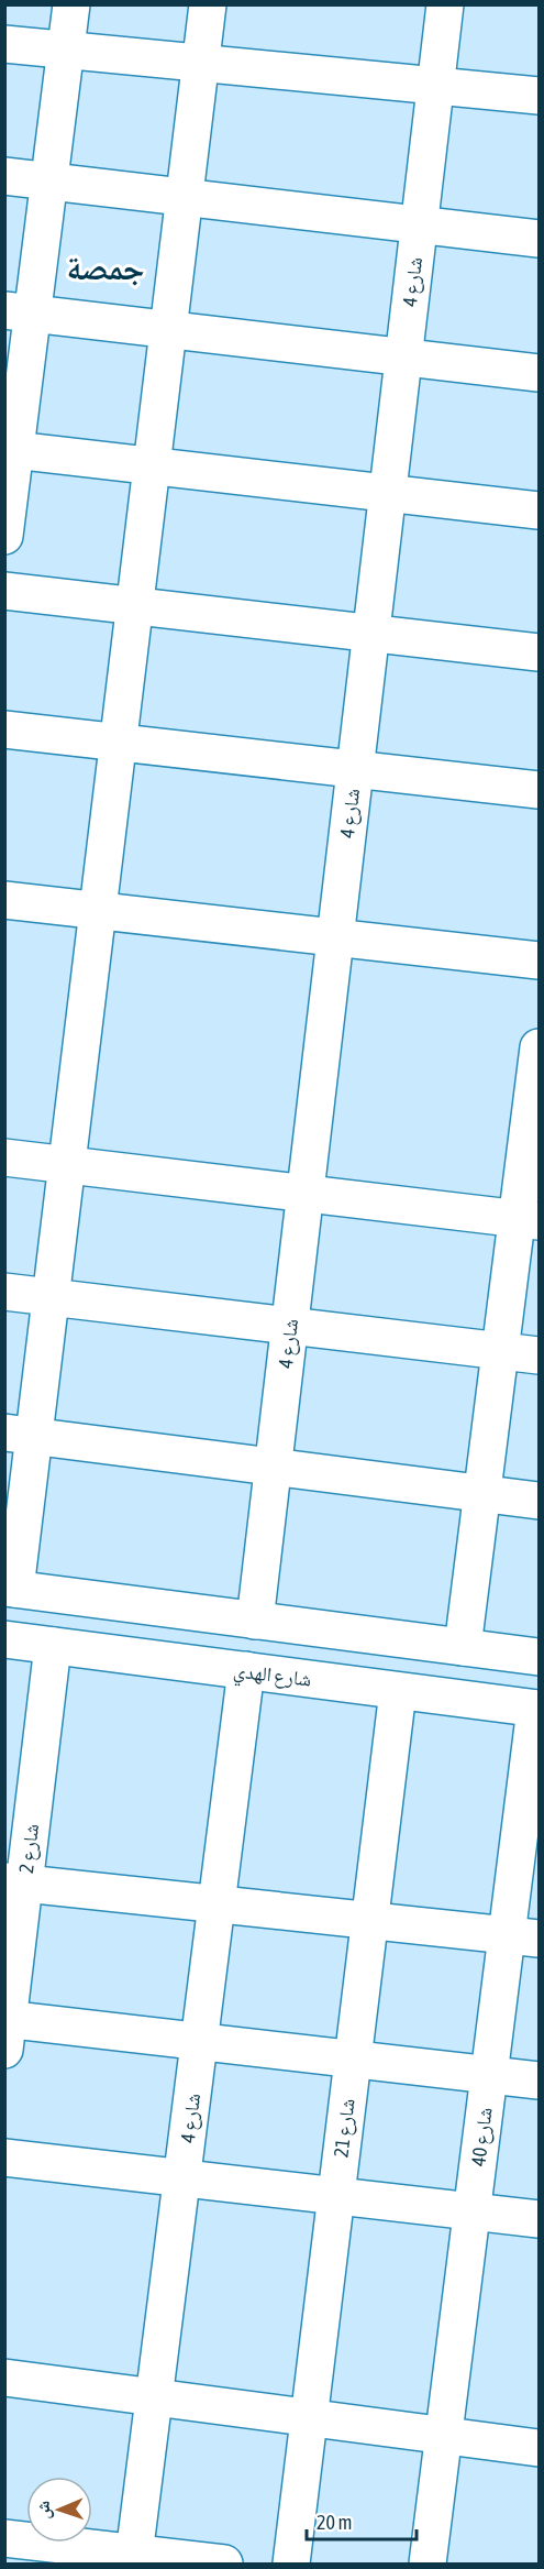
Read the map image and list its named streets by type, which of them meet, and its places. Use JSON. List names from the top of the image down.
{
  "streets": {
    "street": [
      "شارع 4",
      "شارع الهدي",
      "شارع 2",
      "شارع 21",
      "شارع 40"
    ]
  },
  "crossings": [
    ["شارع 4", "شارع الهدي"],
    ["شارع الهدي", "شارع 2"],
    ["شارع الهدي", "شارع 21"],
    ["شارع الهدي", "شارع 40"]
  ],
  "districts": ["جمصة"],
  "scale_bar": "20 m",
  "north": "left"
}
